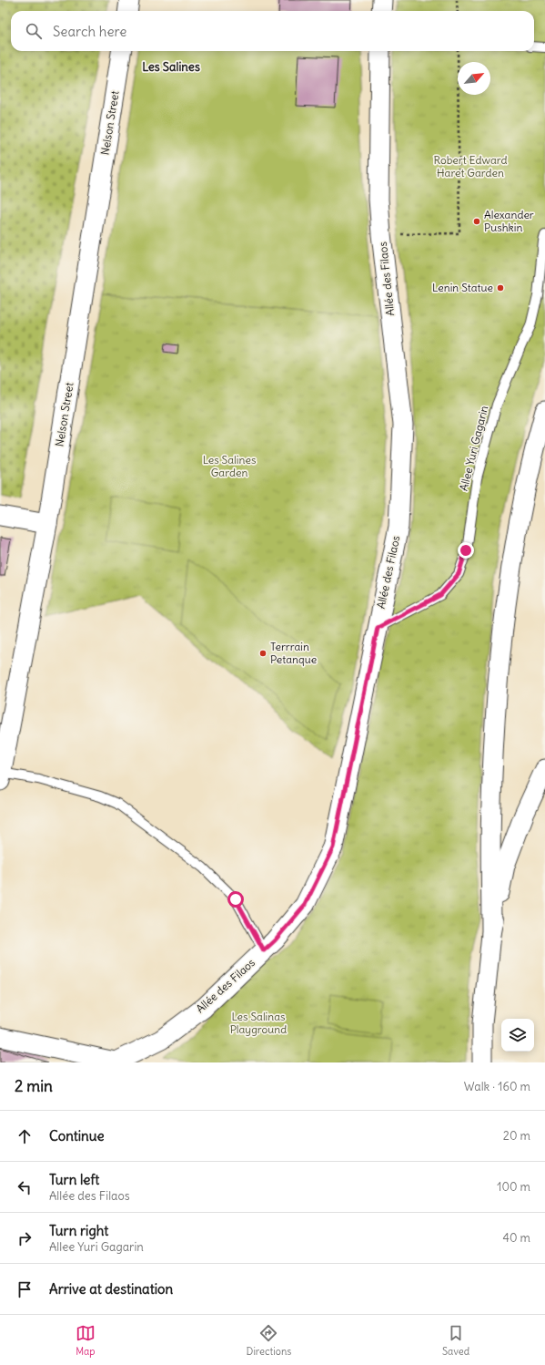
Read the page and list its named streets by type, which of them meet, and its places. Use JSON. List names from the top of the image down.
{
  "streets": {
    "street": ["Nelson Street", "Allée des Filaos"],
    "lane": ["Allee Yuri Gagarin"]
  },
  "crossings": [
    ["Allée des Filaos", "Allee Yuri Gagarin"]
  ],
  "districts": ["Les Salines"],
  "parks": ["Robert Edward Haret Garden", "Les Salines Garden", "Les Salinas Playground"],
  "places": ["Alexander Pushkin", "Lenin Statue", "Terrrain Petanque"],
  "north": "top right",
  "page": {
    "search": "Search here",
    "heading": ["2 min", "Walk · 160 m"],
    "list": [
      ["Continue", "20 m"],
      ["Turn left", "Allée des Filaos", "100 m"],
      ["Turn right", "Allee Yuri Gagarin", "40 m"],
      "Arrive at destination"
    ],
    "nav": ["Map", "Directions", "Saved"]
  }
}
